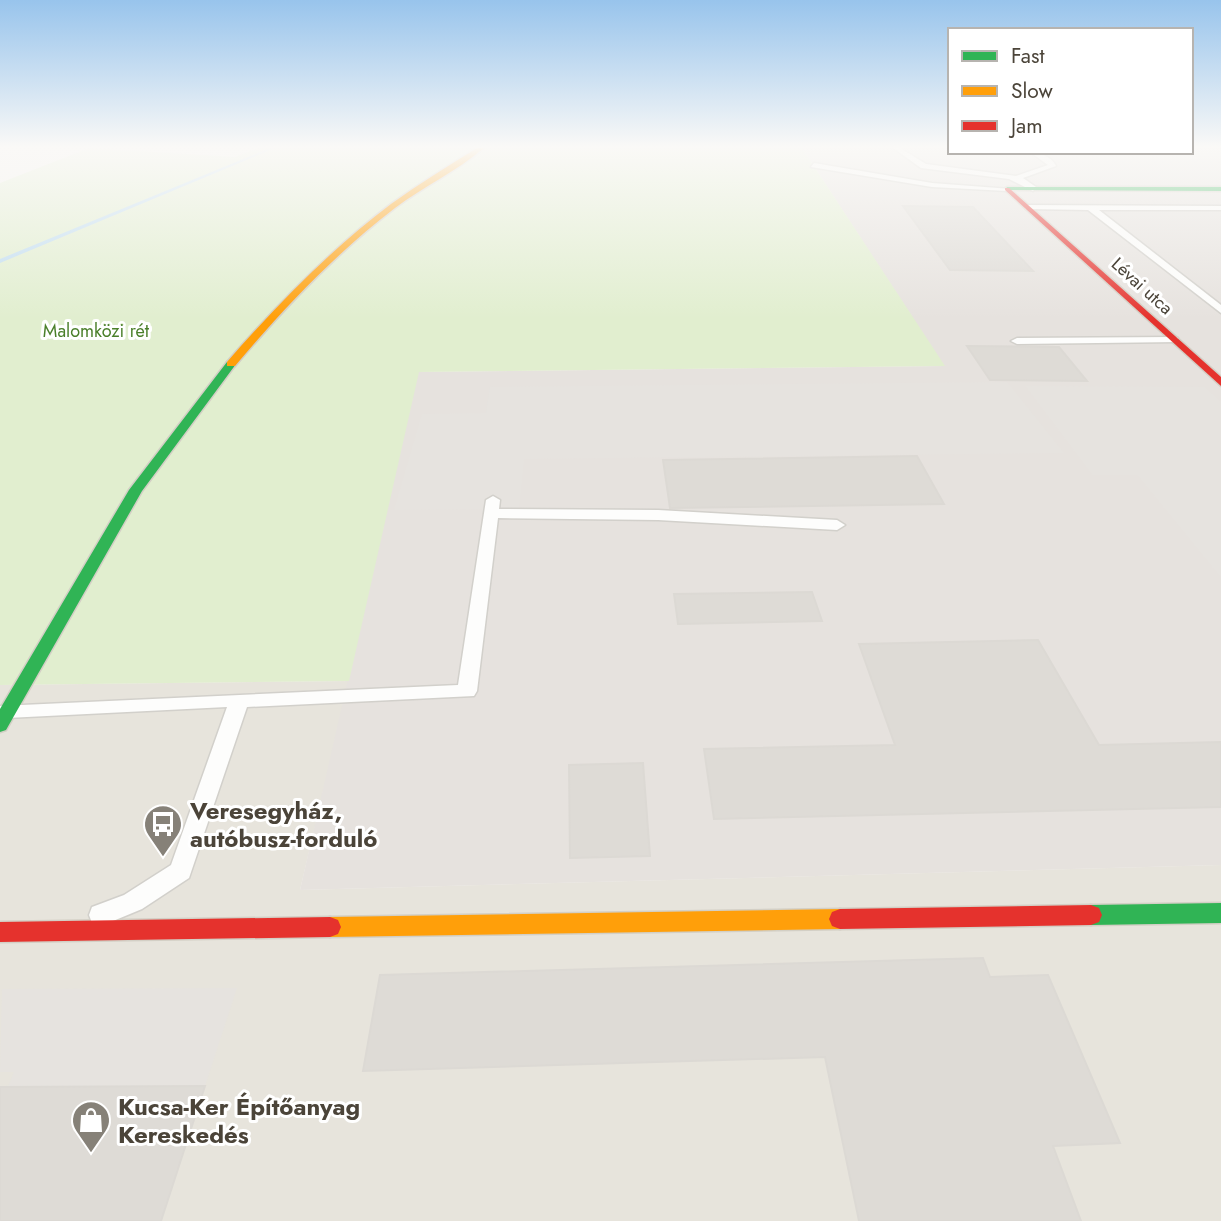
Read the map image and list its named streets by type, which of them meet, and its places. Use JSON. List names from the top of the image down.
{
  "streets": {
    "street": ["Lévai utca"]
  },
  "parks": ["Malomközi rét"],
  "places": {
    "bus stop": ["Veresegyház, autóbusz-forduló"],
    "shop": ["Kucsa-Ker Építőanyag Kereskedés"]
  },
  "legend": ["Fast", "Slow", "Jam"]
}
